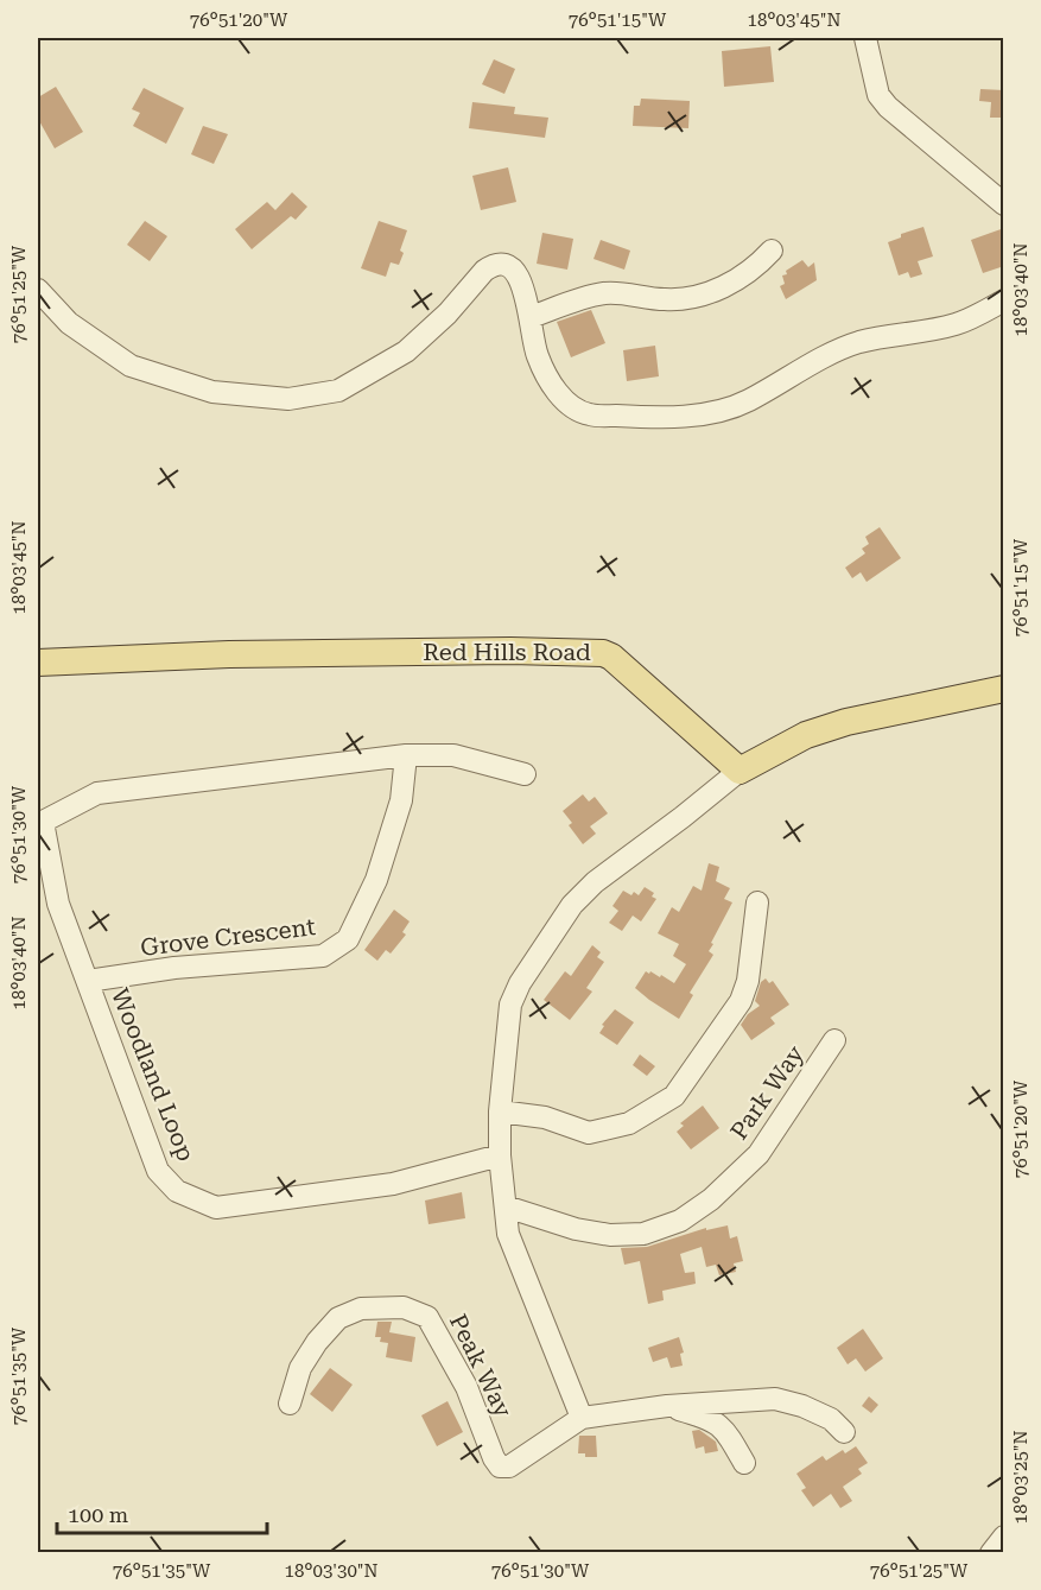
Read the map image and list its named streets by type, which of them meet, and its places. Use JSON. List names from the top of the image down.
{
  "streets": {
    "main road": ["Red Hills Road"],
    "street": [
      "Grove Crescent",
      "Woodland Loop",
      "Park Way",
      "Peak Way"
    ]
  },
  "crossings": [
    ["Grove Crescent", "Woodland Loop"]
  ],
  "scale_bar": "100 m",
  "coordinates": [
    "76°51'20\"W",
    "76°51'15\"W",
    "18°03'45\"N",
    "18°03'40\"N",
    "76°51'25\"W",
    "76°51'30\"W",
    "76°51'35\"W",
    "18°03'25\"N",
    "18°03'30\"N"
  ]
}
